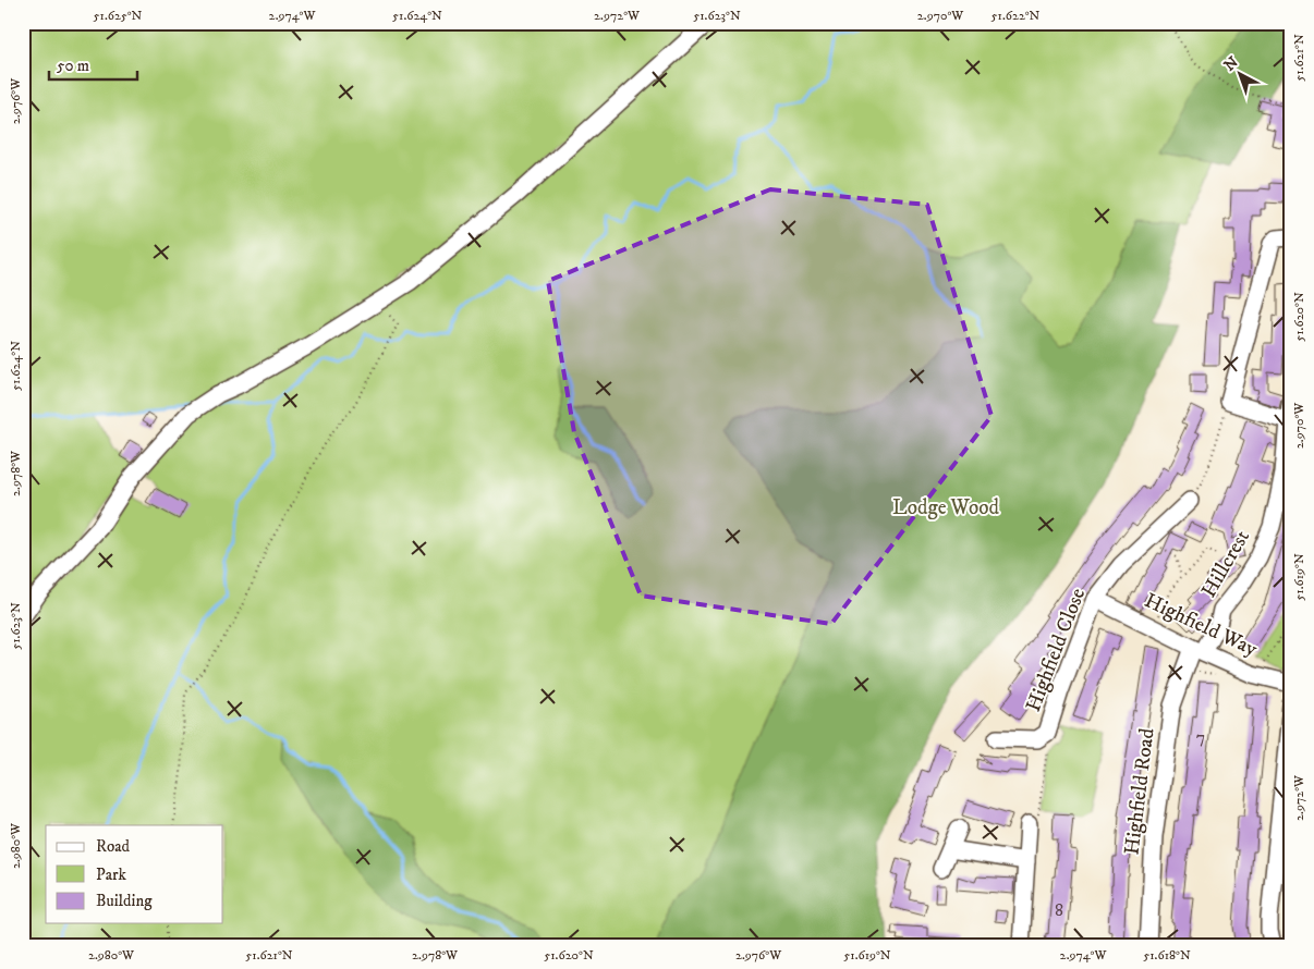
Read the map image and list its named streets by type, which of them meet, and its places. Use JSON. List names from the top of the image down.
{
  "streets": {
    "street": [
      "Hillcrest",
      "Highfield Way",
      "Highfield Close",
      "Highfield Road"
    ]
  },
  "crossings": [
    ["Hillcrest", "Highfield Way"],
    ["Hillcrest", "Highfield Road"],
    ["Highfield Way", "Highfield Close"],
    ["Highfield Way", "Highfield Road"]
  ],
  "parks": ["Lodge Wood"],
  "house_numbers": ["7", "8"],
  "legend": ["Road", "Park", "Building"],
  "scale_bar": "50 m",
  "north": "top left",
  "coordinates": [
    "51.625°N",
    "2.974°W",
    "51.624°N",
    "2.972°W",
    "51.623°N",
    "2.970°W",
    "51.622°N",
    "51.621°N",
    "2.976°W",
    "51.620°N",
    "2.978°W",
    "51.619°N",
    "2.980°W",
    "51.618°N"
  ]
}
